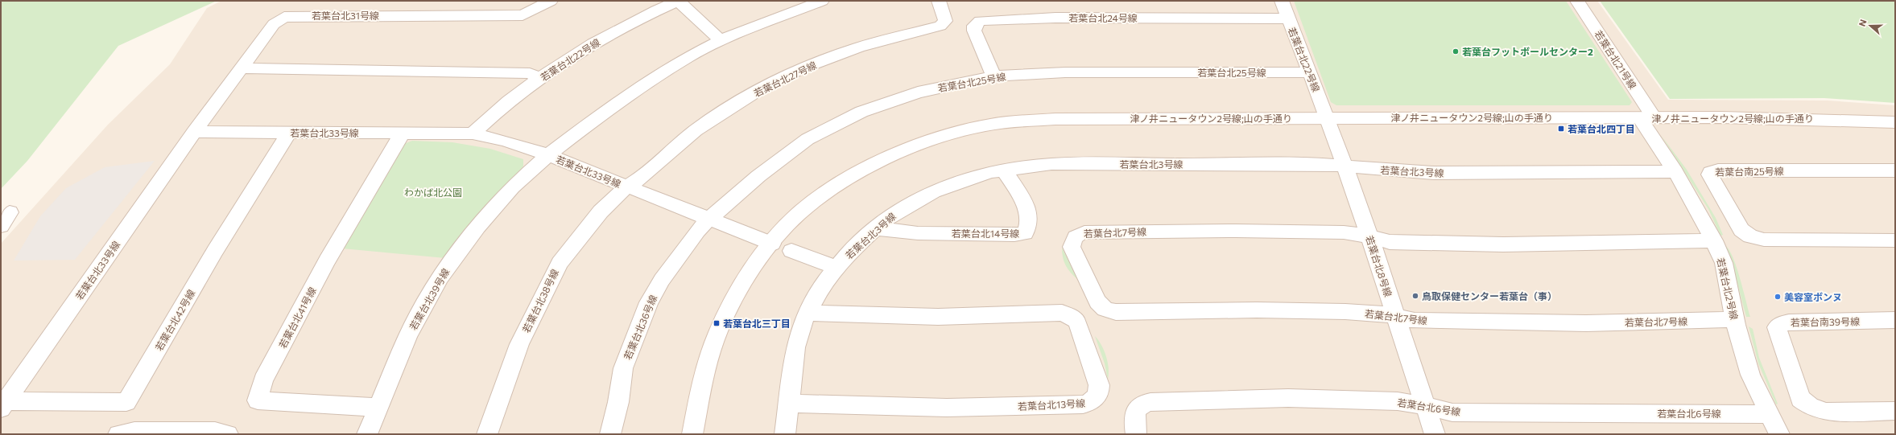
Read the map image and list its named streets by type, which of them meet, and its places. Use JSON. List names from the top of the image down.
{
  "streets": {
    "street": [
      "若葉台北31号線",
      "若葉台北24号線",
      "若葉台北22号線",
      "若葉台北21号線",
      "若葉台北25号線",
      "若葉台北27号線",
      "津ノ井ニュータウン2号線;山の手通り",
      "若葉台北33号線",
      "若葉台北3号線",
      "若葉台南25号線",
      "若葉台北7号線",
      "若葉台北14号線",
      "若葉台北8号線",
      "若葉台北2号線",
      "若葉台北39号線",
      "若葉台北38号線",
      "若葉台北41号線",
      "若葉台北42号線",
      "若葉台南39号線",
      "若葉台北36号線",
      "若葉台北13号線",
      "若葉台北6号線"
    ]
  },
  "crossings": [
    ["若葉台北31号線", "若葉台北33号線"],
    ["若葉台北24号線", "若葉台北22号線"],
    ["若葉台北24号線", "若葉台北25号線"],
    ["若葉台北22号線", "若葉台北25号線"],
    ["若葉台北22号線", "津ノ井ニュータウン2号線;山の手通り"],
    ["若葉台北22号線", "若葉台北33号線"],
    ["若葉台北22号線", "若葉台北8号線"],
    ["若葉台北21号線", "津ノ井ニュータウン2号線;山の手通り"],
    ["若葉台北21号線", "若葉台北2号線"],
    ["若葉台北25号線", "若葉台北33号線"],
    ["若葉台北25号線", "若葉台北36号線"],
    ["若葉台北27号線", "若葉台北33号線"],
    ["若葉台北27号線", "若葉台北38号線"],
    ["津ノ井ニュータウン2号線;山の手通り", "若葉台北33号線"],
    ["津ノ井ニュータウン2号線;山の手通り", "若葉台北8号線"],
    ["津ノ井ニュータウン2号線;山の手通り", "若葉台北2号線"],
    ["若葉台北33号線", "若葉台北39号線"],
    ["若葉台北33号線", "若葉台北38号線"],
    ["若葉台北33号線", "若葉台北41号線"],
    ["若葉台北33号線", "若葉台北42号線"],
    ["若葉台北33号線", "若葉台北36号線"],
    ["若葉台北3号線", "若葉台北14号線"],
    ["若葉台北3号線", "若葉台北8号線"],
    ["若葉台北3号線", "若葉台北2号線"],
    ["若葉台北3号線", "若葉台北13号線"],
    ["若葉台北7号線", "若葉台北8号線"],
    ["若葉台北7号線", "若葉台北2号線"],
    ["若葉台北8号線", "若葉台北6号線"],
    ["若葉台北2号線", "若葉台北6号線"],
    ["若葉台北39号線", "若葉台北41号線"]
  ],
  "parks": ["わかば北公園"],
  "places": {
    "other": ["若葉台フットボールセンター2", "鳥取保健センター若葉台（事）", "美容室ボンヌ"],
    "transit": ["若葉台北四丁目", "若葉台北三丁目"]
  },
  "north": "left"
}
